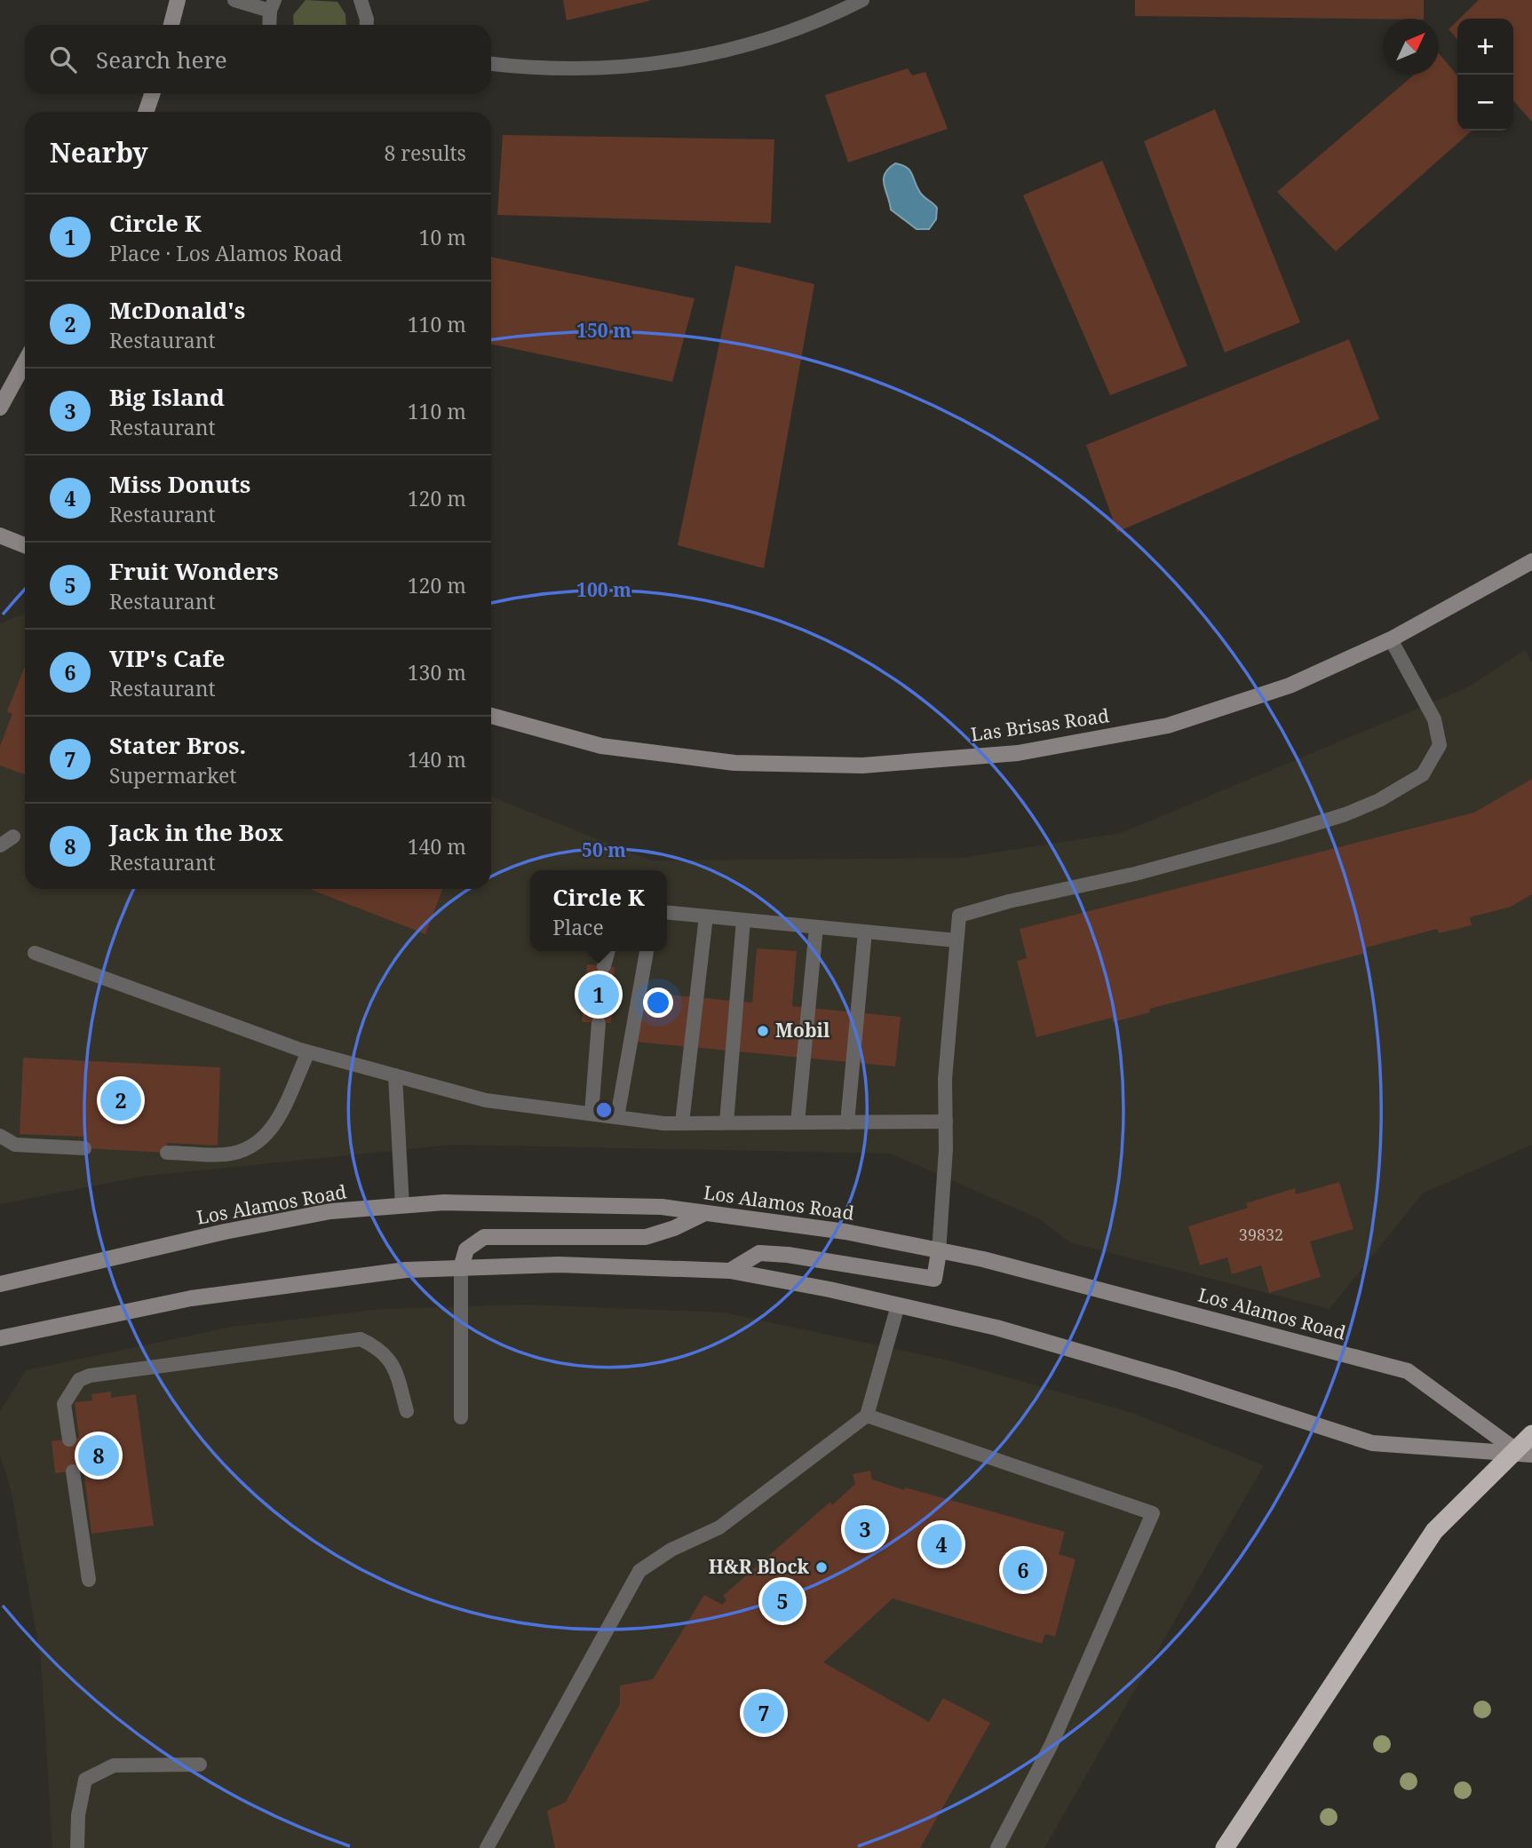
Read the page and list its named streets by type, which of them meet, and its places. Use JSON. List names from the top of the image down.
{
  "streets": {
    "main road": ["Las Brisas Road", "Los Alamos Road"]
  },
  "places": ["Mobil", "H&R Block"],
  "house_numbers": ["39832"],
  "north": "top right",
  "page": {
    "map_buttons": ["+", "−"],
    "search": "Search here",
    "heading": ["Nearby", "8 results"],
    "list": [
      {
        "mark": "1",
        "name": "Circle K",
        "note": "Place · Los Alamos Road",
        "value": "10 m"
      },
      {
        "mark": "2",
        "name": "McDonald's",
        "note": "Restaurant",
        "value": "110 m"
      },
      {
        "mark": "3",
        "name": "Big Island",
        "note": "Restaurant",
        "value": "110 m"
      },
      {
        "mark": "4",
        "name": "Miss Donuts",
        "note": "Restaurant",
        "value": "120 m"
      },
      {
        "mark": "5",
        "name": "Fruit Wonders",
        "note": "Restaurant",
        "value": "120 m"
      },
      {
        "mark": "6",
        "name": "VIP's Cafe",
        "note": "Restaurant",
        "value": "130 m"
      },
      {
        "mark": "7",
        "name": "Stater Bros.",
        "note": "Supermarket",
        "value": "140 m"
      },
      {
        "mark": "8",
        "name": "Jack in the Box",
        "note": "Restaurant",
        "value": "140 m"
      }
    ],
    "popup": ["Circle K", "Place"],
    "pins": [
      "1",
      "2",
      "8",
      "3",
      "4",
      "6",
      "5",
      "7"
    ]
  },
  "rings": ["150 m", "100 m", "50 m"]
}
